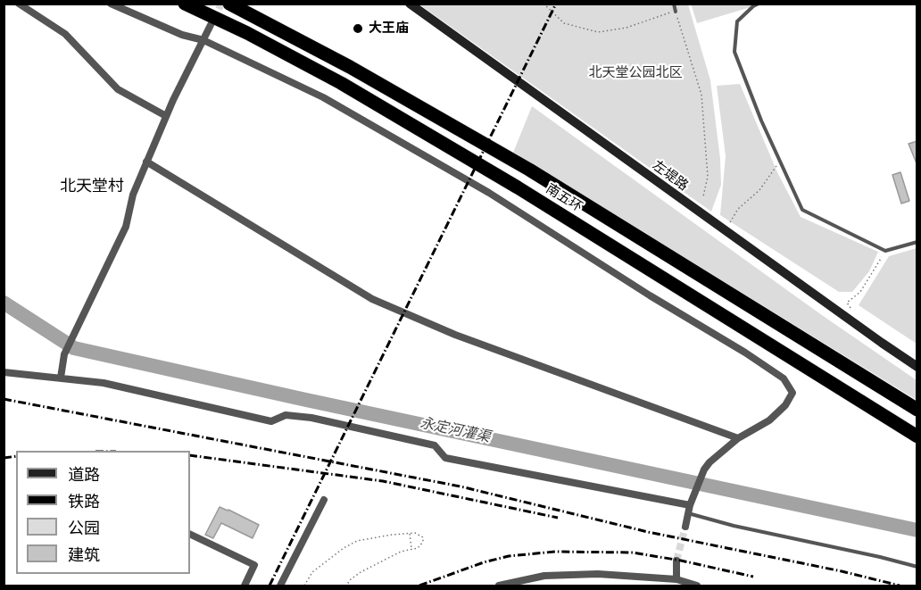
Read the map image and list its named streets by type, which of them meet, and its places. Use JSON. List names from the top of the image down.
{
  "streets": {
    "highway": ["南五环"],
    "main road": ["左堤路"]
  },
  "districts": ["北天堂村"],
  "water": ["永定河灌渠"],
  "parks": ["北天堂公园北区"],
  "places": ["大王庙"],
  "legend": [
    "道路",
    "铁路",
    "公园",
    "建筑"
  ]
}
